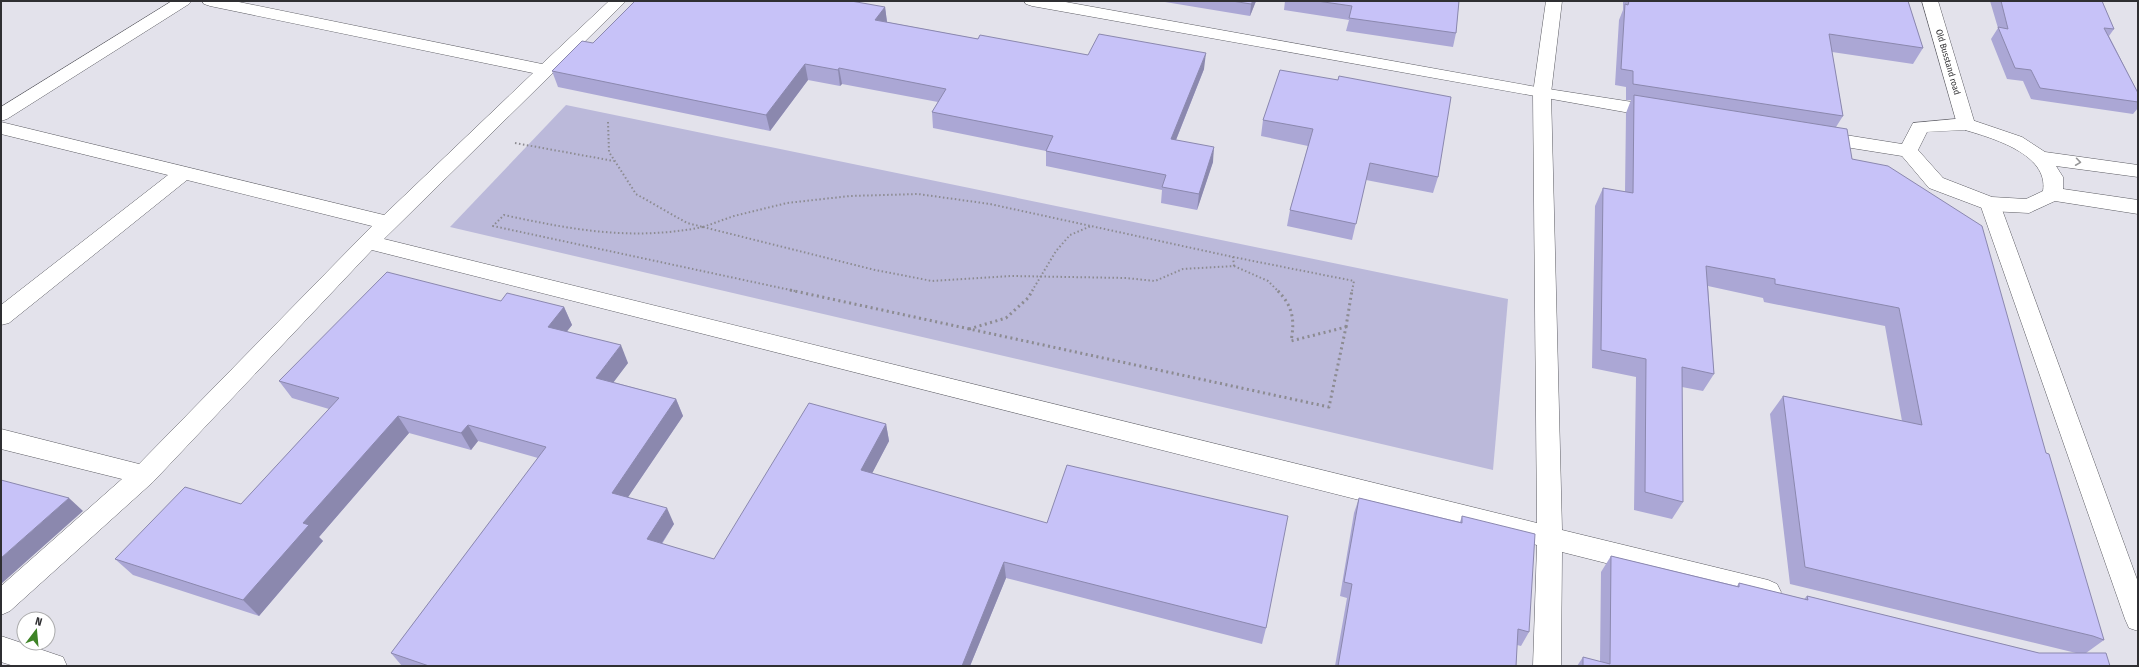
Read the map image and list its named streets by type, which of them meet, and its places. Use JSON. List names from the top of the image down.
{
  "streets": {
    "street": ["Old Busstand road"]
  },
  "north": "top"
}
